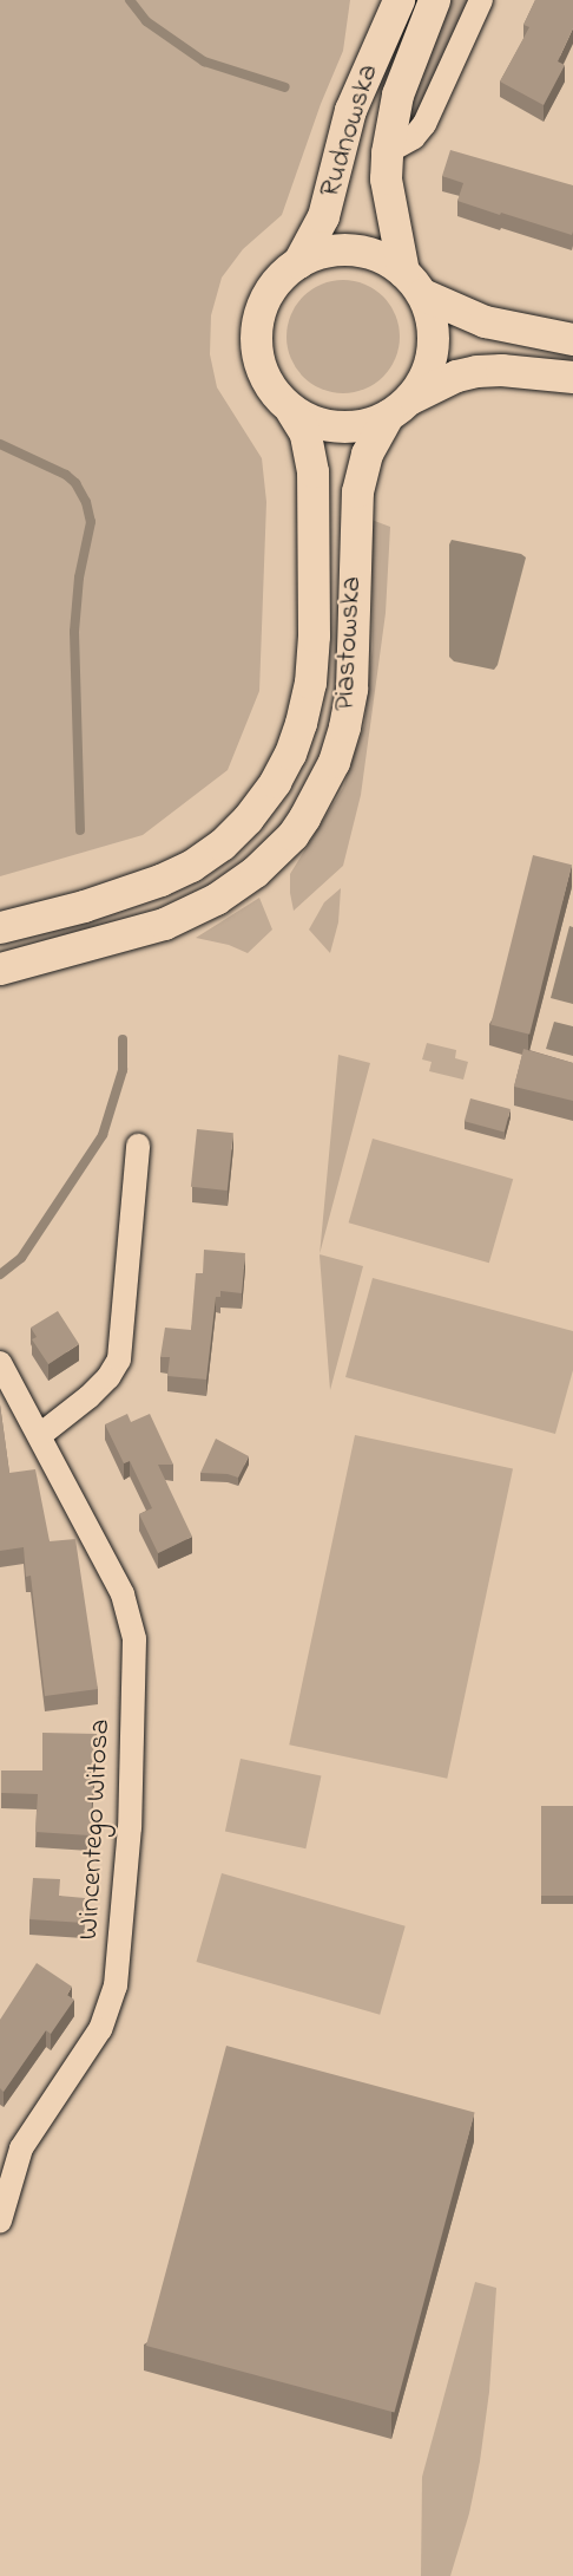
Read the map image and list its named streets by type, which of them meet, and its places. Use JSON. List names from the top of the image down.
{
  "streets": {
    "main road": ["Rudnowska", "Piastowska"],
    "street": ["Wincentego Witosa"]
  },
  "crossings": [
    ["Rudnowska", "Piastowska"]
  ]
}
